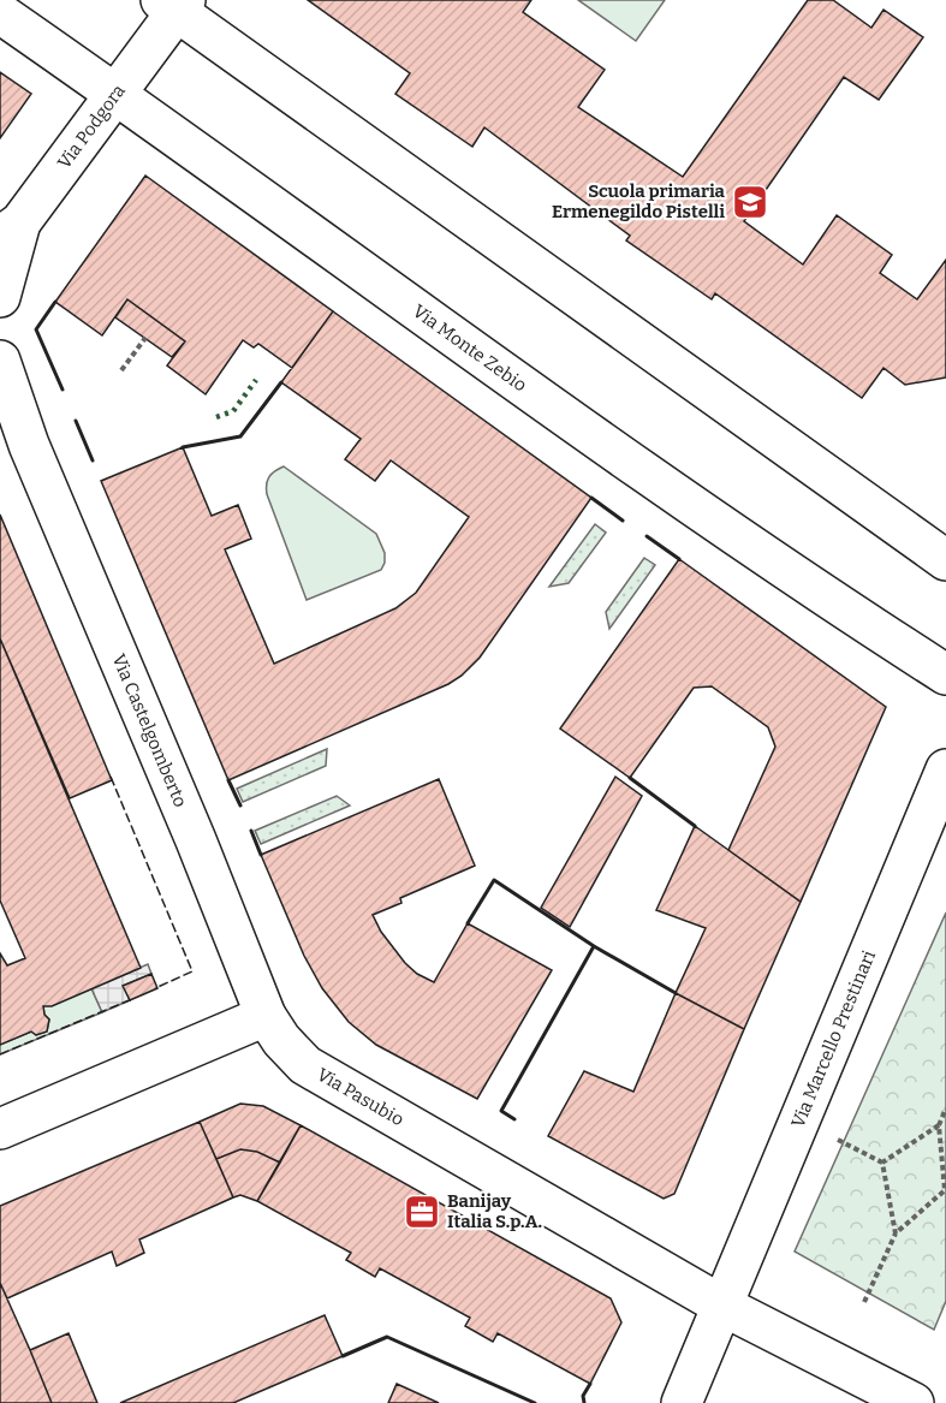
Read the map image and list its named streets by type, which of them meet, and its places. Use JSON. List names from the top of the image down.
{
  "streets": {
    "street": [
      "Via Podgora",
      "Via Monte Zebio",
      "Via Castelgomberto",
      "Via Marcello Prestinari",
      "Via Pasubio"
    ]
  },
  "crossings": [
    ["Via Podgora", "Via Monte Zebio"],
    ["Via Castelgomberto", "Via Pasubio"],
    ["Via Marcello Prestinari", "Via Pasubio"]
  ],
  "places": {
    "school or university": ["Scuola primaria Ermenegildo Pistelli"],
    "office": ["Banijay Italia S.p.A."]
  }
}
